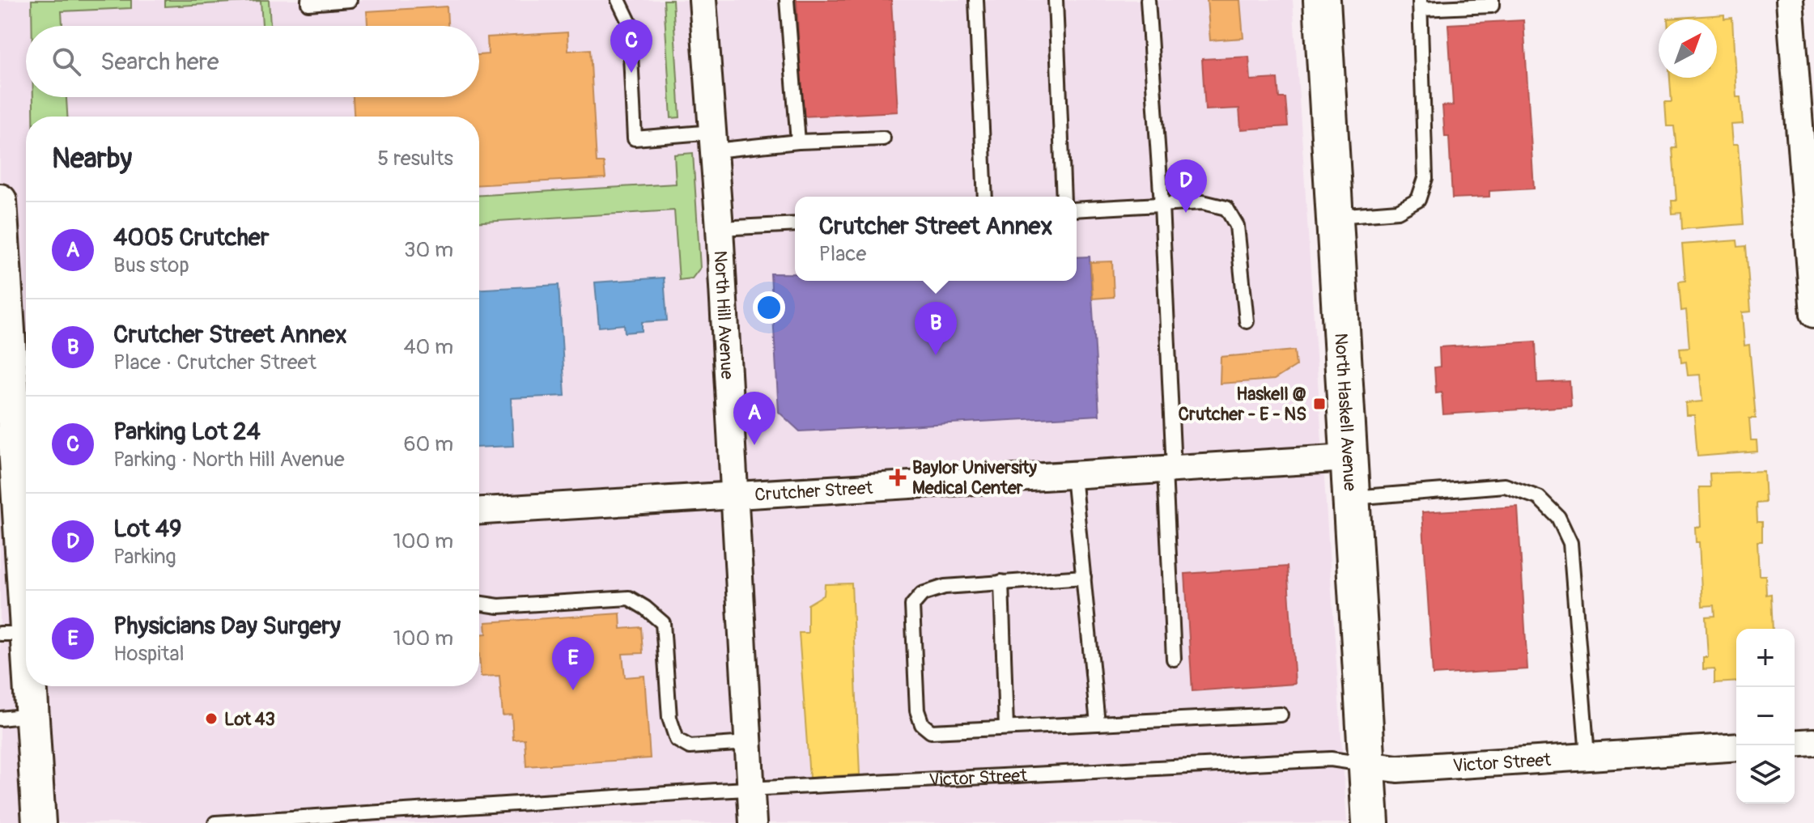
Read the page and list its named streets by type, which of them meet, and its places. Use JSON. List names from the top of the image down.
{
  "streets": {
    "main road": ["North Haskell Avenue"],
    "street": ["North Hill Avenue", "Crutcher Street", "Victor Street"]
  },
  "crossings": [
    ["North Hill Avenue", "Crutcher Street"],
    ["North Hill Avenue", "Victor Street"],
    ["North Haskell Avenue", "Crutcher Street"],
    ["North Haskell Avenue", "Victor Street"]
  ],
  "places": {
    "transit": ["Haskell @ Crutcher - E - NS"],
    "health": ["Baylor University Medical Center"],
    "other": ["Lot 43"]
  },
  "north": "top right",
  "page": {
    "pins": [
      "C",
      "D",
      "B",
      "A",
      "E"
    ],
    "search": "Search here",
    "heading": ["Nearby", "5 results"],
    "popup": ["Crutcher Street Annex", "Place"],
    "list": [
      {
        "mark": "A",
        "name": "4005 Crutcher",
        "note": "Bus stop",
        "value": "30 m"
      },
      {
        "mark": "B",
        "name": "Crutcher Street Annex",
        "note": "Place · Crutcher Street",
        "value": "40 m"
      },
      {
        "mark": "C",
        "name": "Parking Lot 24",
        "note": "Parking · North Hill Avenue",
        "value": "60 m"
      },
      {
        "mark": "D",
        "name": "Lot 49",
        "note": "Parking",
        "value": "100 m"
      },
      {
        "mark": "E",
        "name": "Physicians Day Surgery",
        "note": "Hospital",
        "value": "100 m"
      }
    ],
    "map_buttons": ["+", "−"]
  }
}
